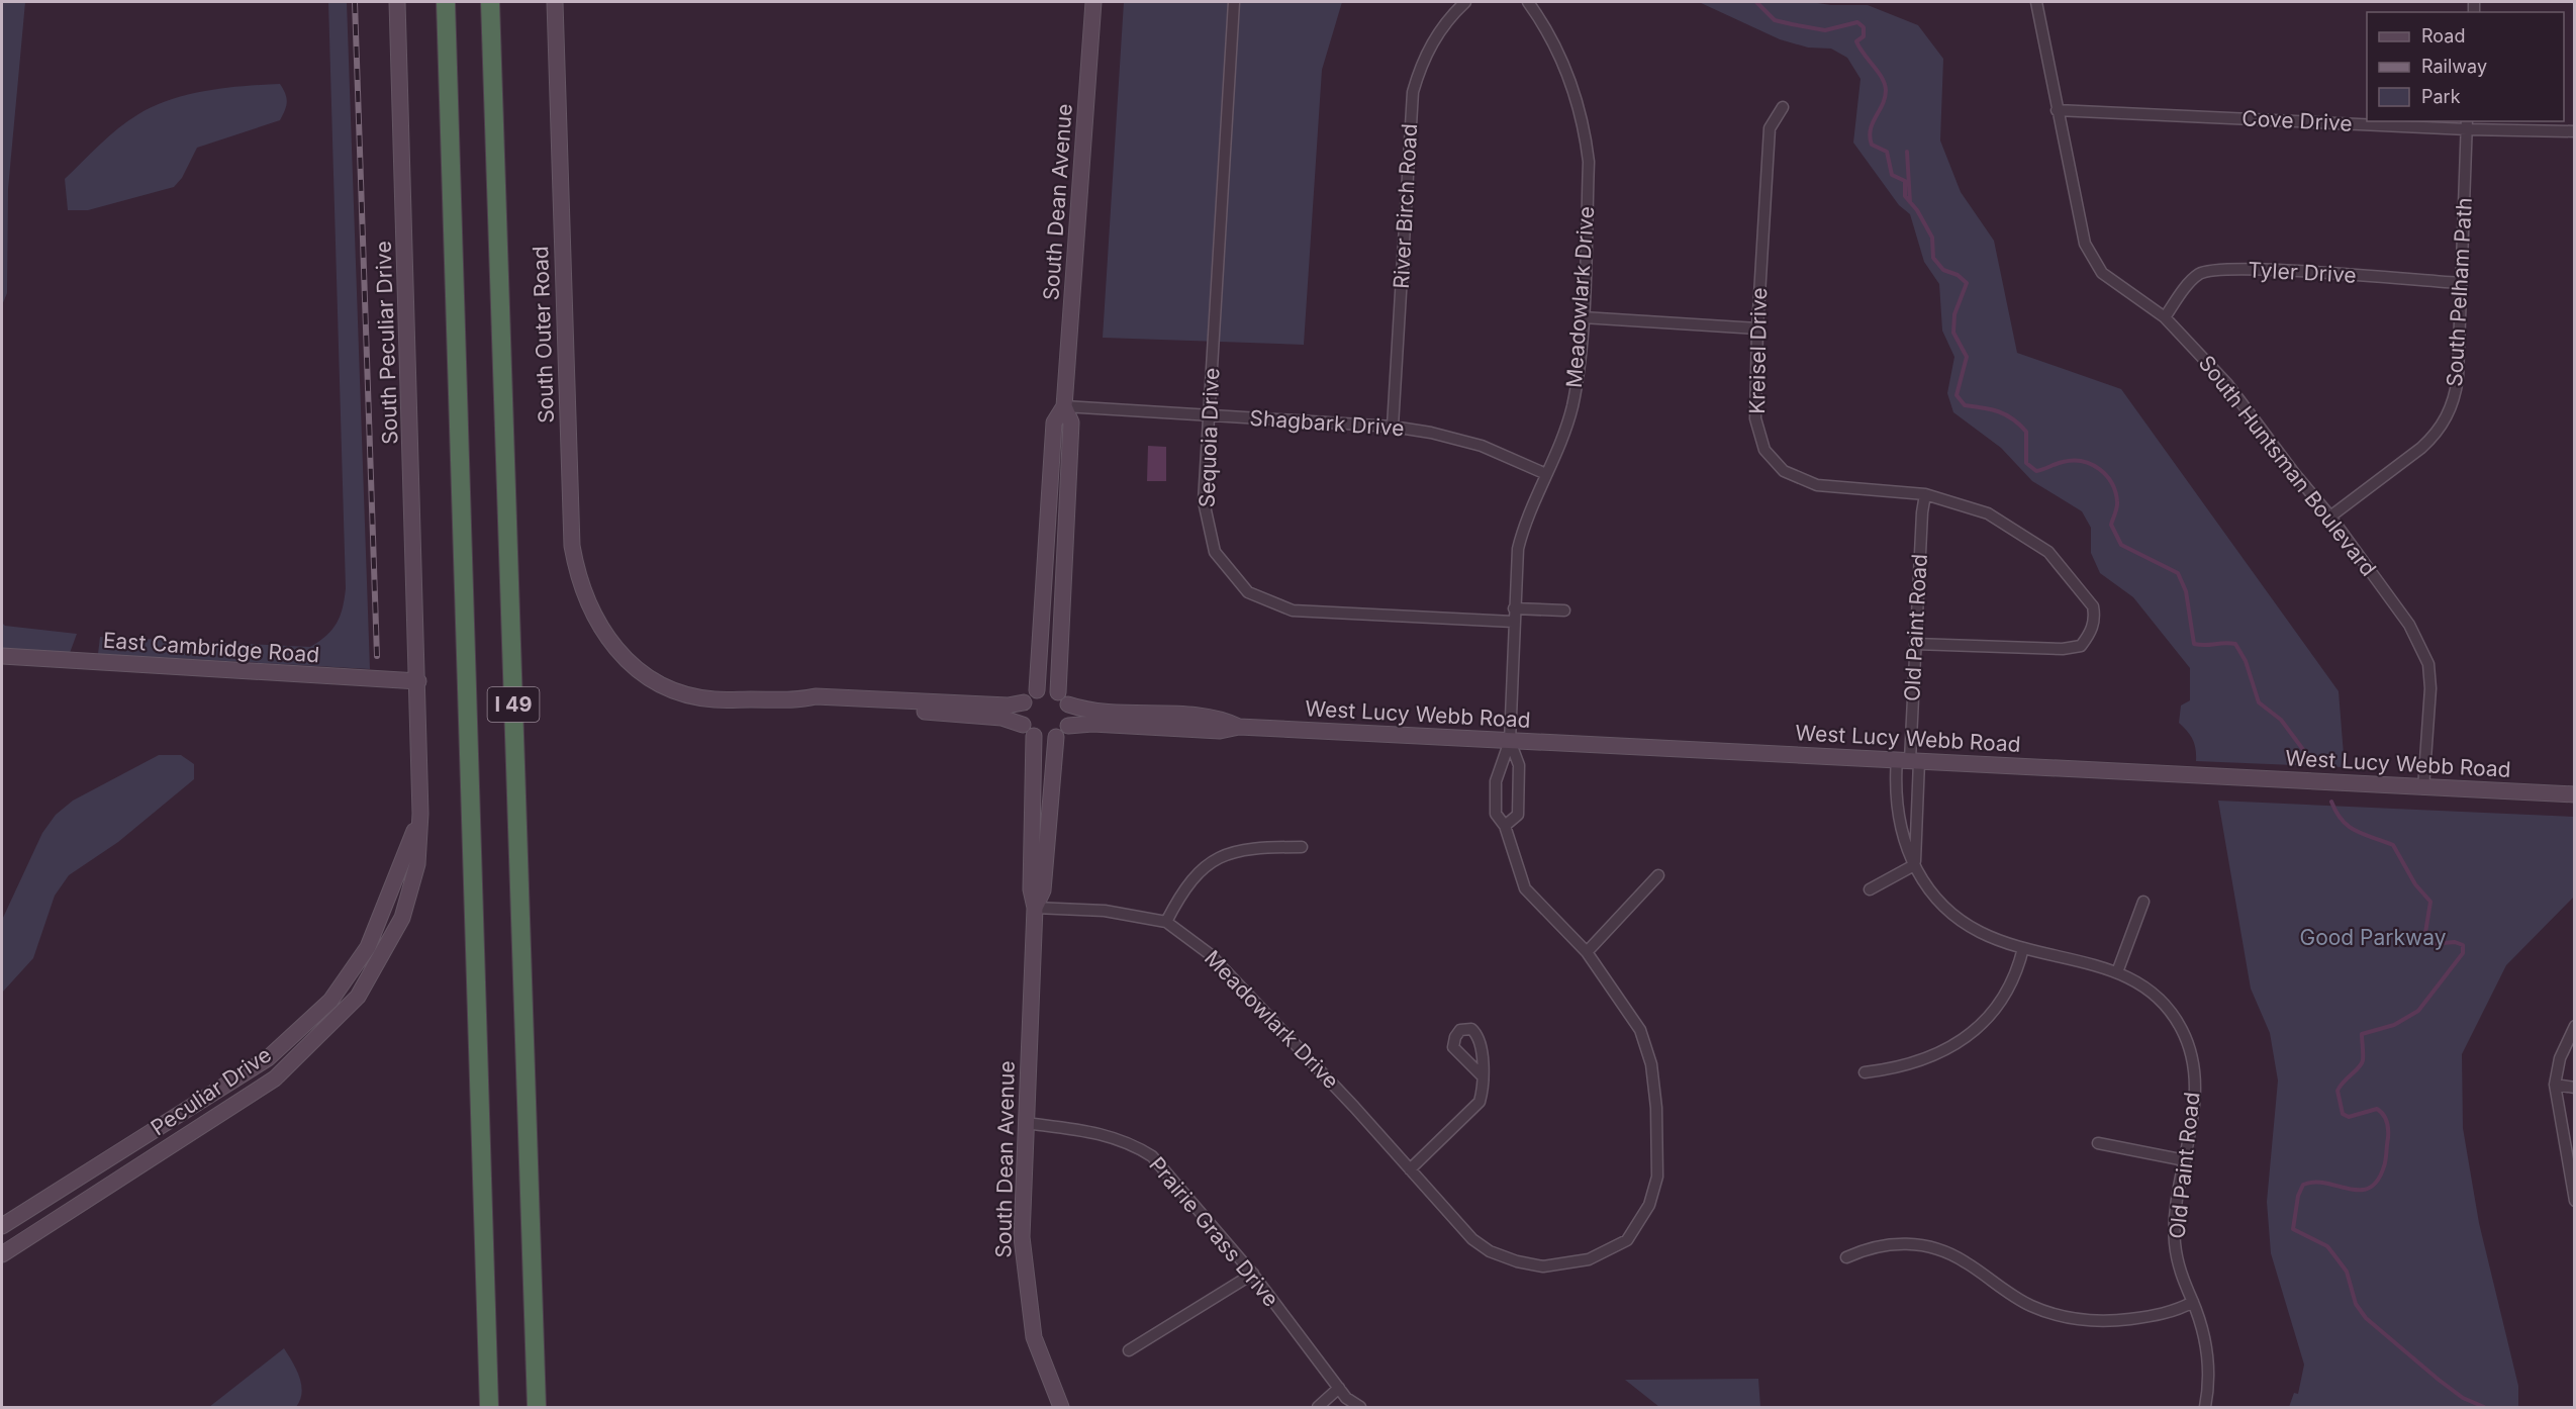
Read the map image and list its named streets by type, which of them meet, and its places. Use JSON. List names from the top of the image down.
{
  "streets": {
    "highway": ["I 49"],
    "street": [
      "Cove Drive",
      "South Dean Avenue",
      "River Birch Road",
      "Tyler Drive",
      "South Pelham Path",
      "Meadowlark Drive",
      "South Outer Road",
      "South Peculiar Drive",
      "Kreisel Drive",
      "Shagbark Drive",
      "Sequoia Drive",
      "South Huntsman Boulevard",
      "Old Paint Road",
      "East Cambridge Road",
      "West Lucy Webb Road",
      "Peculiar Drive",
      "Prairie Grass Drive"
    ]
  },
  "crossings": [
    ["Cove Drive", "South Pelham Path"],
    ["Cove Drive", "South Huntsman Boulevard"],
    ["South Dean Avenue", "Meadowlark Drive"],
    ["South Dean Avenue", "Shagbark Drive"],
    ["South Dean Avenue", "West Lucy Webb Road"],
    ["South Dean Avenue", "Prairie Grass Drive"],
    ["River Birch Road", "Shagbark Drive"],
    ["Tyler Drive", "South Pelham Path"],
    ["Tyler Drive", "South Huntsman Boulevard"],
    ["South Pelham Path", "South Huntsman Boulevard"],
    ["Meadowlark Drive", "Shagbark Drive"],
    ["Meadowlark Drive", "Sequoia Drive"],
    ["Meadowlark Drive", "West Lucy Webb Road"],
    ["South Peculiar Drive", "East Cambridge Road"],
    ["South Peculiar Drive", "Peculiar Drive"],
    ["Kreisel Drive", "Old Paint Road"],
    ["Shagbark Drive", "Sequoia Drive"],
    ["South Huntsman Boulevard", "West Lucy Webb Road"],
    ["Old Paint Road", "West Lucy Webb Road"],
    ["East Cambridge Road", "Peculiar Drive"]
  ],
  "parks": ["Good Parkway"],
  "legend": ["Road", "Railway", "Park"]
}
